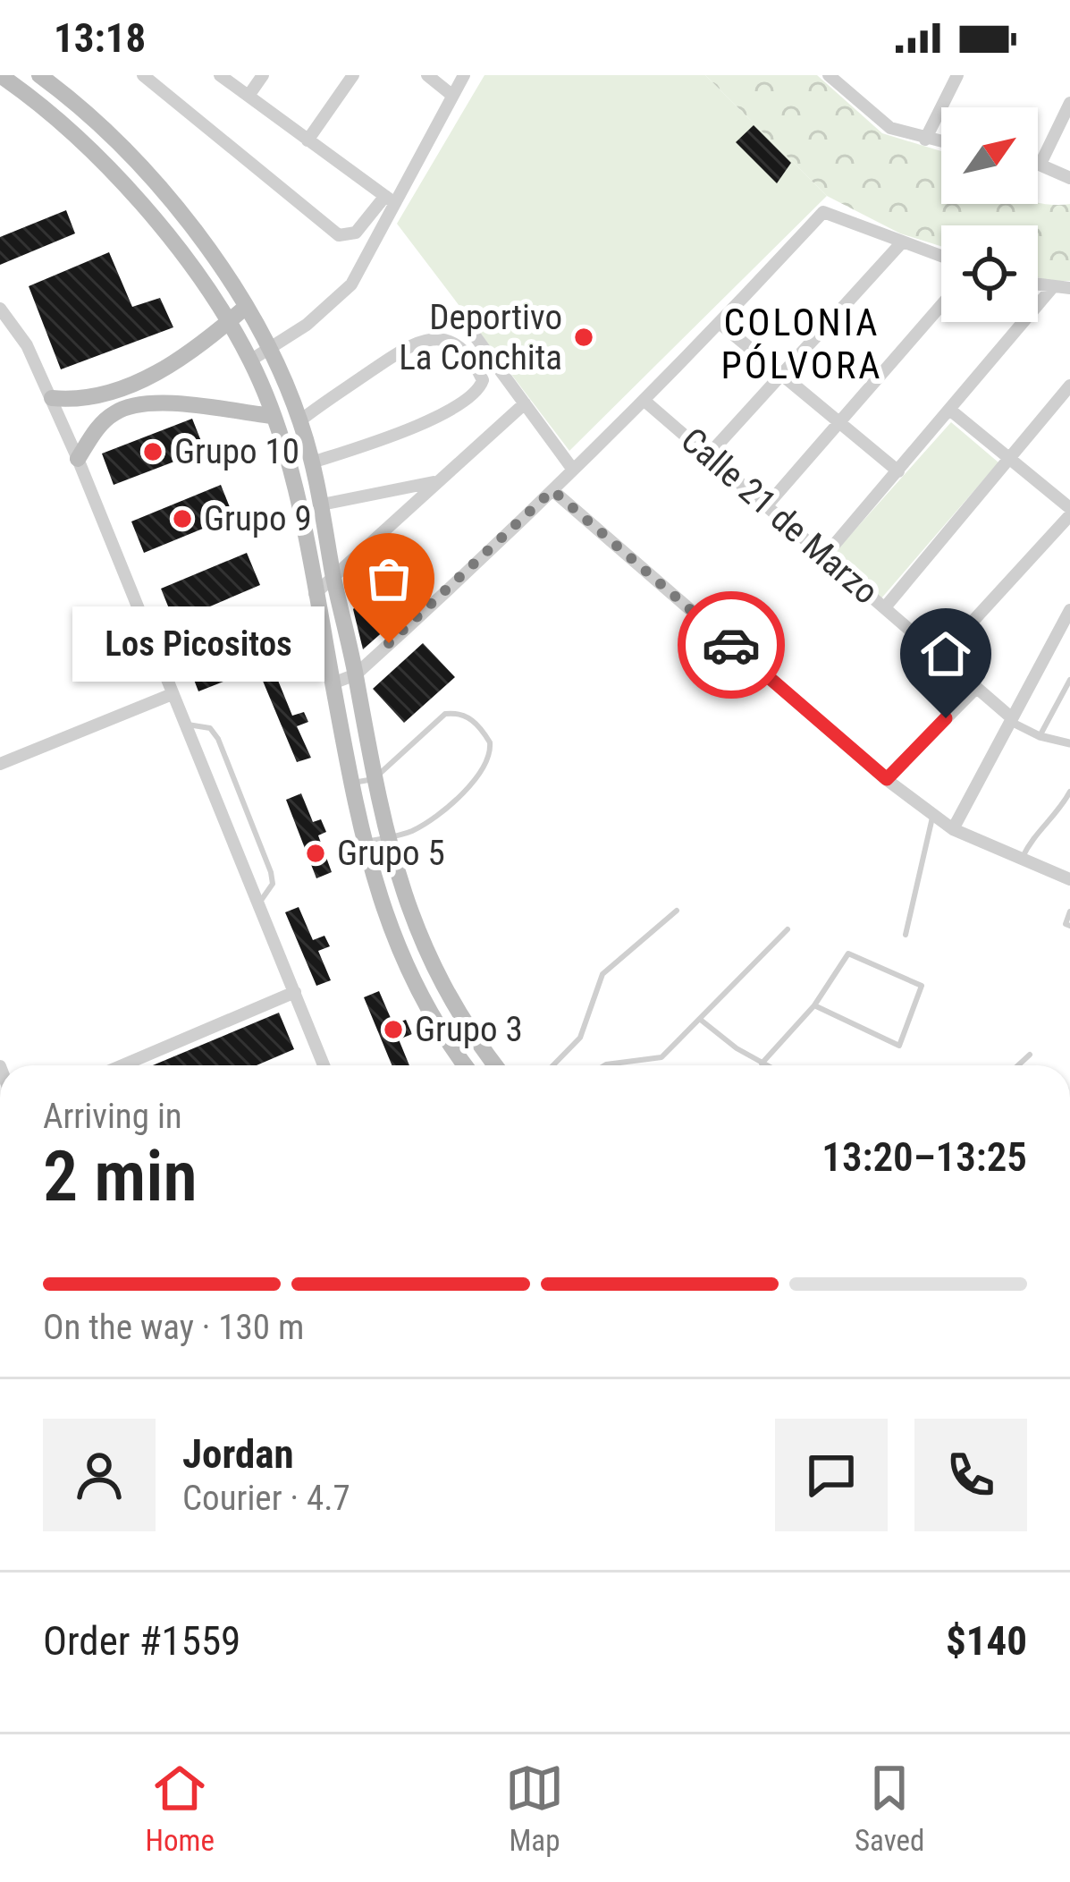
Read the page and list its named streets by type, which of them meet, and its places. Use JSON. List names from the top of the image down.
{
  "streets": {
    "street": ["Calle 21 de Marzo"]
  },
  "districts": ["COLONIA PÓLVORA"],
  "places": [
    "Deportivo La Conchita",
    "Grupo 10",
    "Grupo 9",
    "Los Picositos",
    "Grupo 5",
    "Grupo 3"
  ],
  "north": "top right",
  "page": {
    "status": "13:18",
    "bubble": "Los Picositos",
    "heading": ["2 min", "Arriving in", "13:20–13:25"],
    "panel": [
      "Jordan",
      "Courier · 4.7",
      "Order #1559",
      "$140"
    ],
    "bar": "On the way · 130 m",
    "tabs": ["Home", "Map", "Saved"]
  }
}
